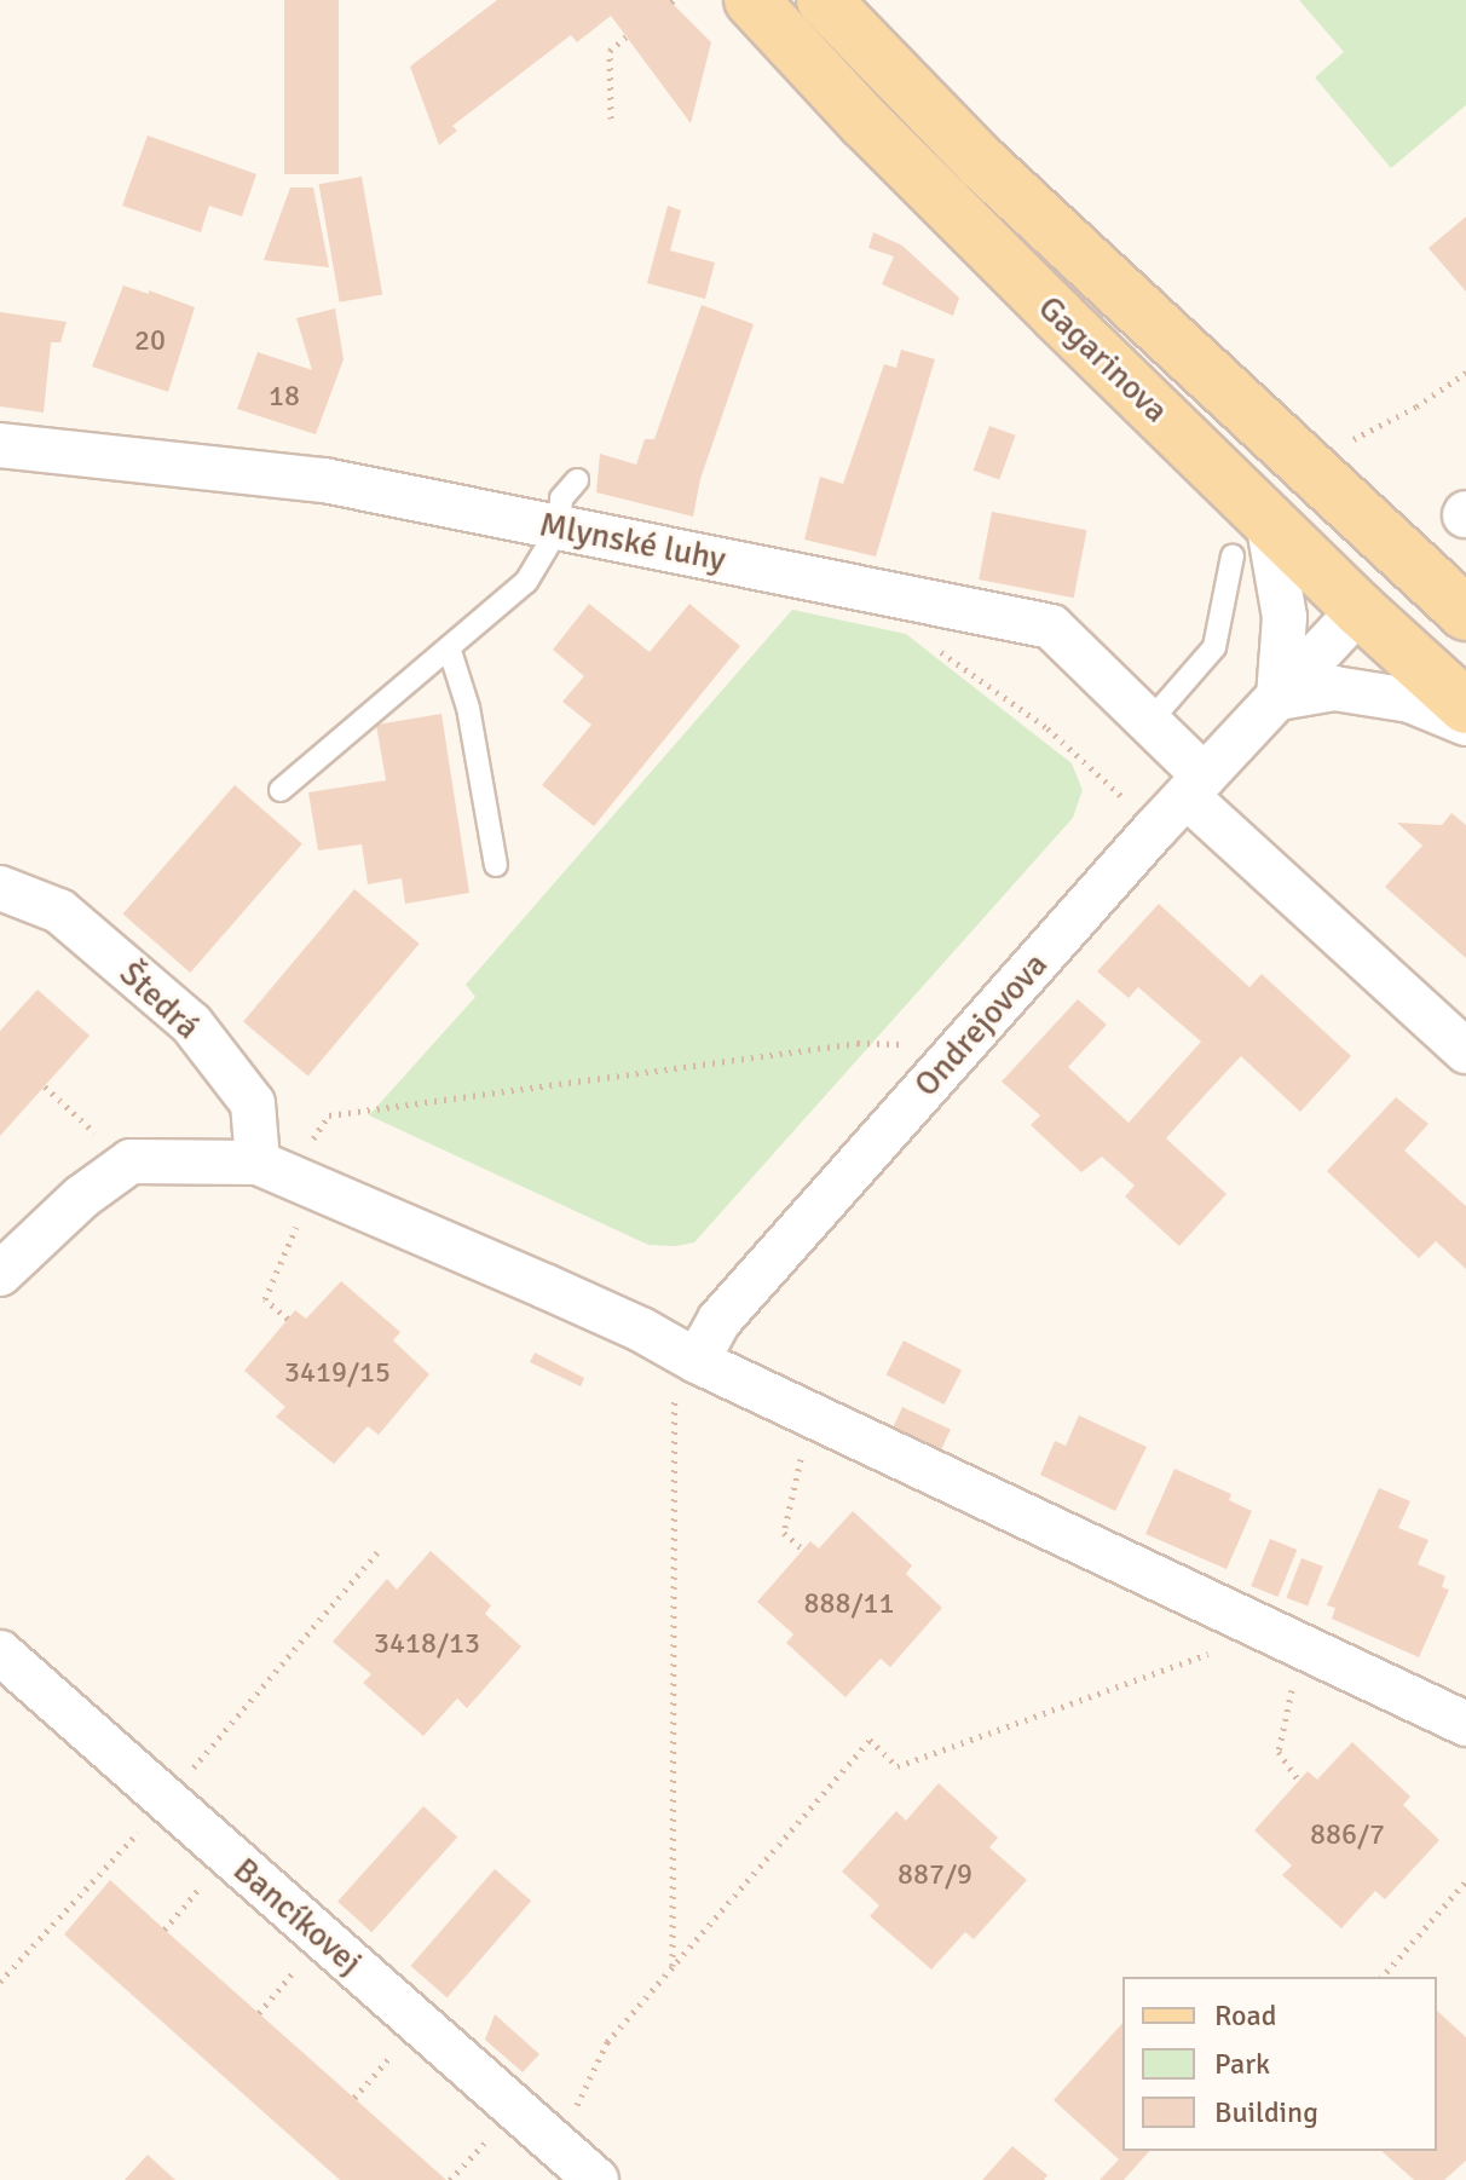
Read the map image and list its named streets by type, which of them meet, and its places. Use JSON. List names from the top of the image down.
{
  "streets": {
    "main road": ["Gagarinova"],
    "street": [
      "Mlynské luhy",
      "Štedrá",
      "Ondrejovova",
      "Bancíkovej"
    ]
  },
  "crossings": [
    ["Gagarinova", "Ondrejovova"],
    ["Mlynské luhy", "Ondrejovova"]
  ],
  "house_numbers": [
    "20",
    "18",
    "3419/15",
    "888/11",
    "3418/13",
    "886/7",
    "887/9"
  ],
  "legend": ["Road", "Park", "Building"]
}
